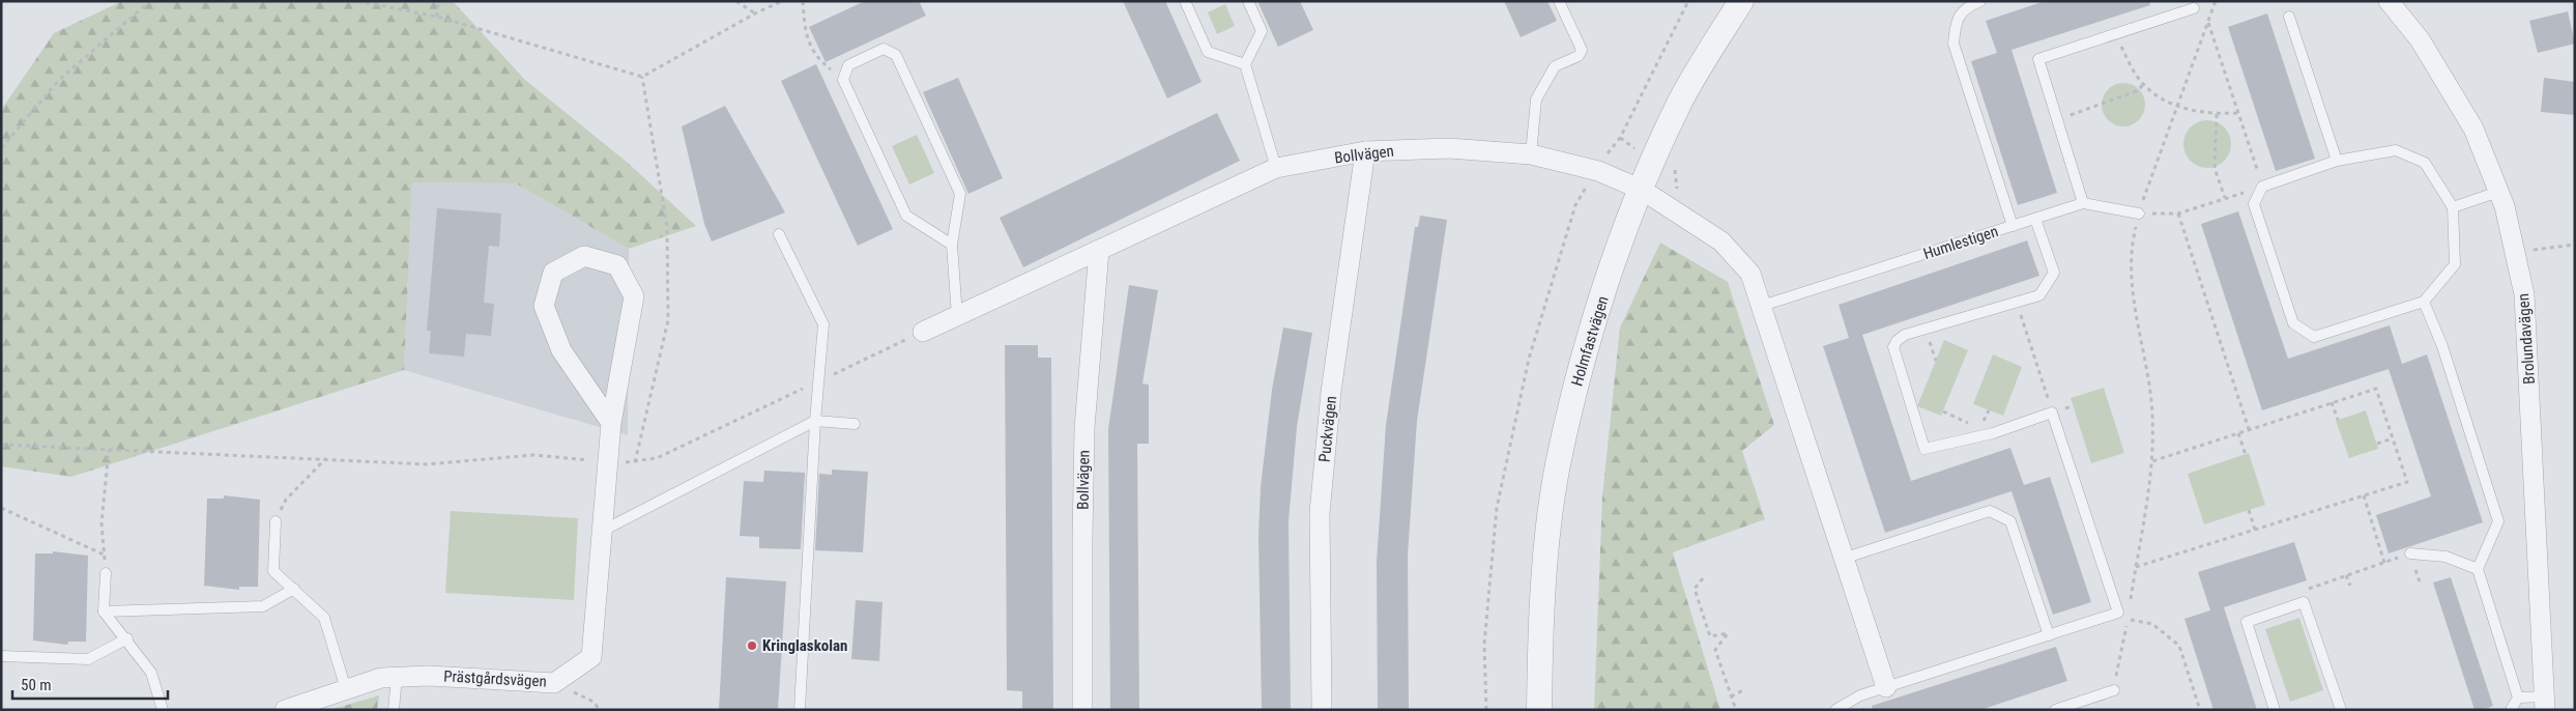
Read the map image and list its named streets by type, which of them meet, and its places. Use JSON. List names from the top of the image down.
{
  "streets": {
    "street": [
      "Bollvägen",
      "Brolundavägen",
      "Holmfastvägen",
      "Puckvägen",
      "Prästgårdsvägen"
    ],
    "lane": ["Humlestigen"]
  },
  "crossings": [
    ["Bollvägen", "Holmfastvägen"],
    ["Bollvägen", "Puckvägen"]
  ],
  "places": ["Kringlaskolan"],
  "scale_bar": "50 m"
}
